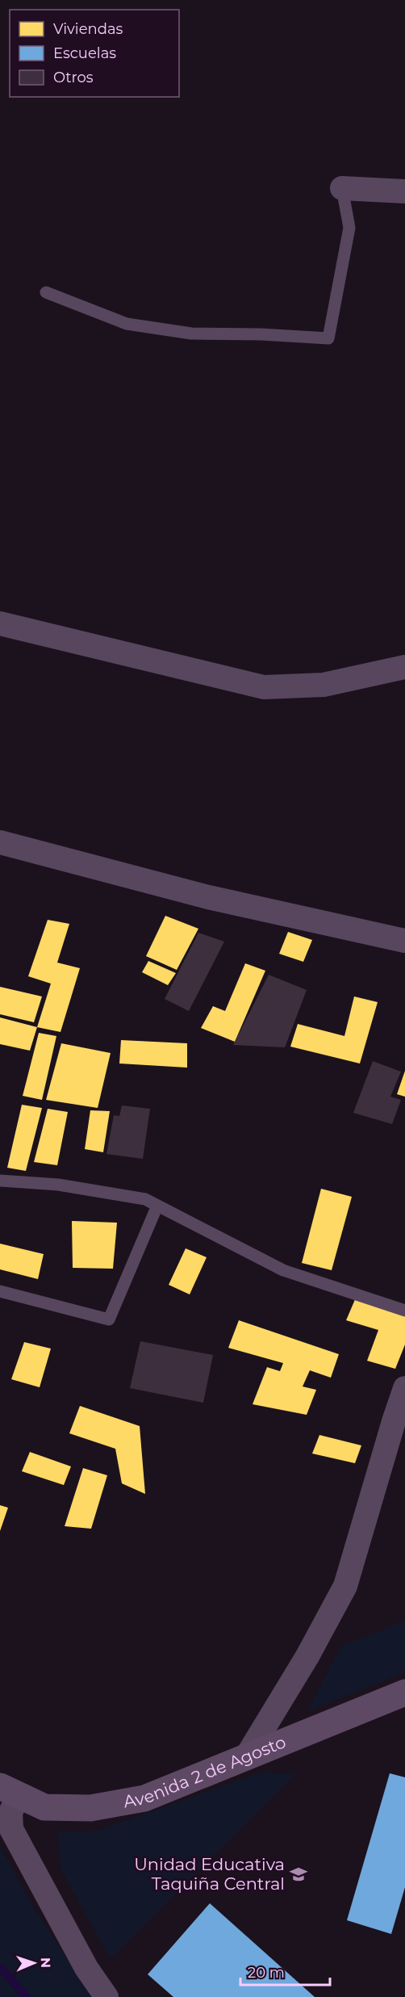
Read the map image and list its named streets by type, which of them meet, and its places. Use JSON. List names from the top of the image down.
{
  "streets": {
    "street": ["Avenida 2 de Agosto"]
  },
  "places": {
    "school or university": ["Unidad Educativa Taquiña Central"]
  },
  "legend": ["Viviendas", "Escuelas", "Otros"],
  "scale_bar": "20 m",
  "north": "right"
}
